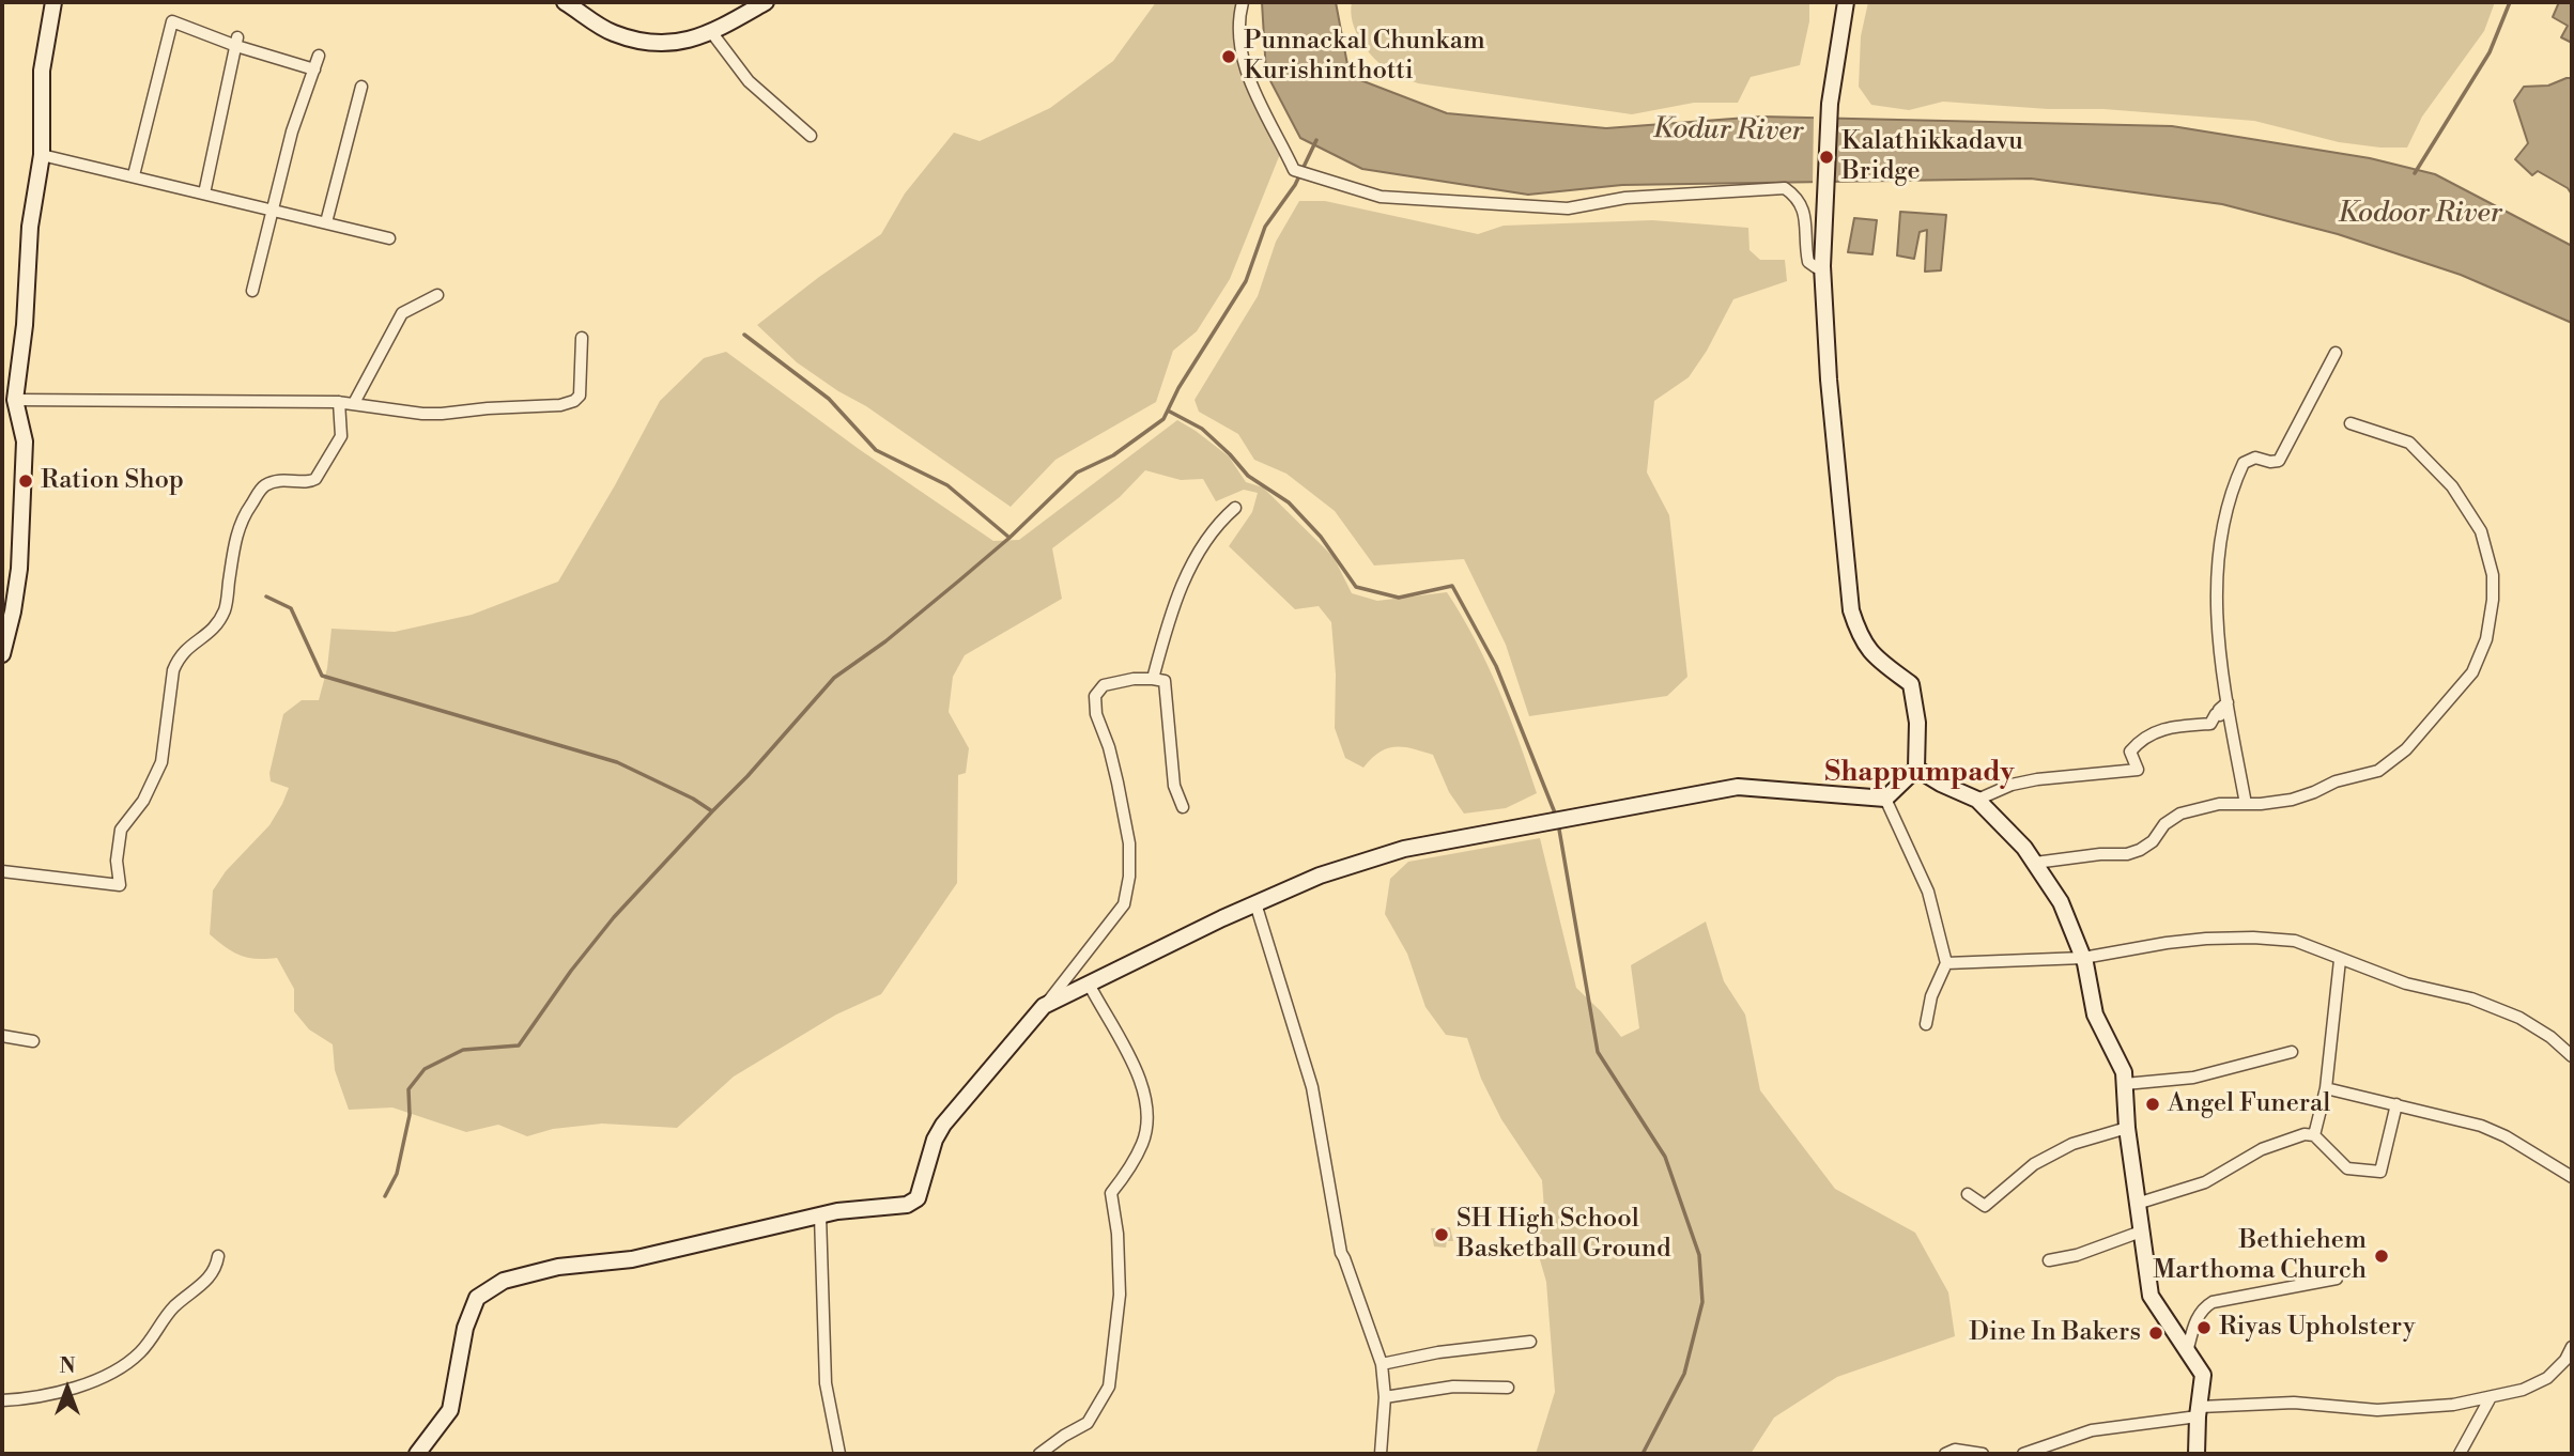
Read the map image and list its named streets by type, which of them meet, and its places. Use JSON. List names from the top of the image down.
{
  "districts": ["Shappumpady"],
  "water": ["Kodur River", "Kodoor River"],
  "places": [
    "Punnackal Chunkam Kurishinthotti",
    "Kalathikkadavu Bridge",
    "Ration Shop",
    "Angel Funeral",
    "SH High School Basketball Ground",
    "Bethiehem Marthoma Church",
    "Riyas Upholstery",
    "Dine In Bakers"
  ],
  "north": "top"
}
